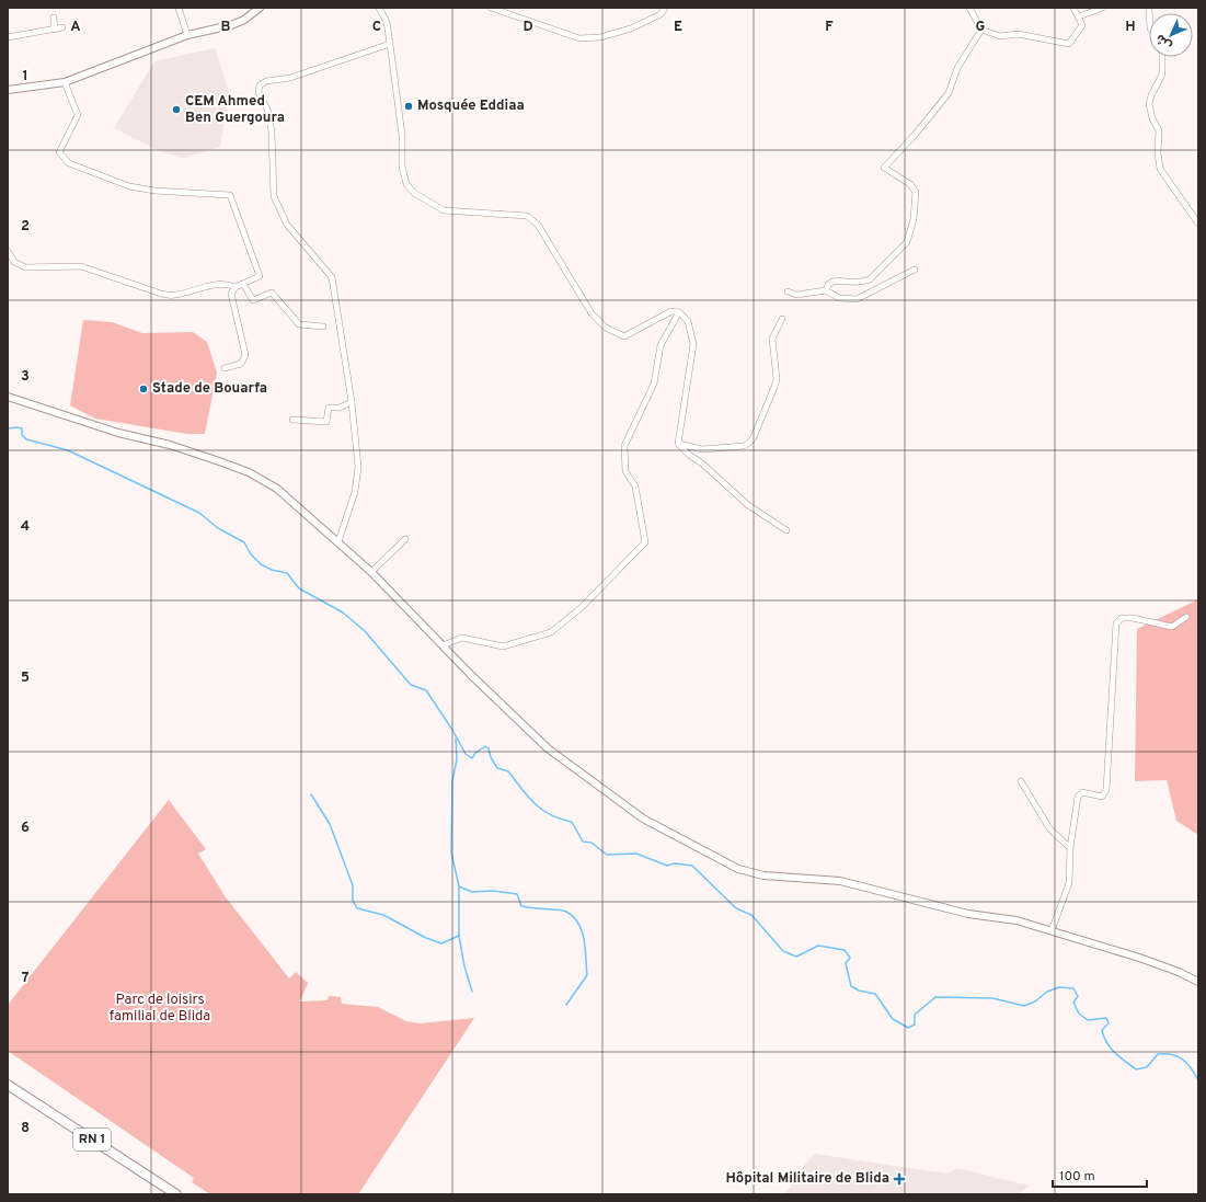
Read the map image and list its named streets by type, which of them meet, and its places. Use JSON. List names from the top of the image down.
{
  "streets": {
    "main road": ["RN 1"]
  },
  "parks": ["Parc de loisirs familial de Blida"],
  "places": {
    "other": ["Mosquée Eddiaa", "CEM Ahmed Ben Guergoura", "Stade de Bouarfa"],
    "health": ["Hôpital Militaire de Blida"]
  },
  "scale_bar": "100 m",
  "north": "bottom left",
  "grid": {
    "columns": [
      "A",
      "B",
      "C",
      "D",
      "E",
      "F",
      "G",
      "H"
    ],
    "rows": [
      "1",
      "2",
      "3",
      "4",
      "5",
      "6",
      "7",
      "8"
    ]
  }
}
